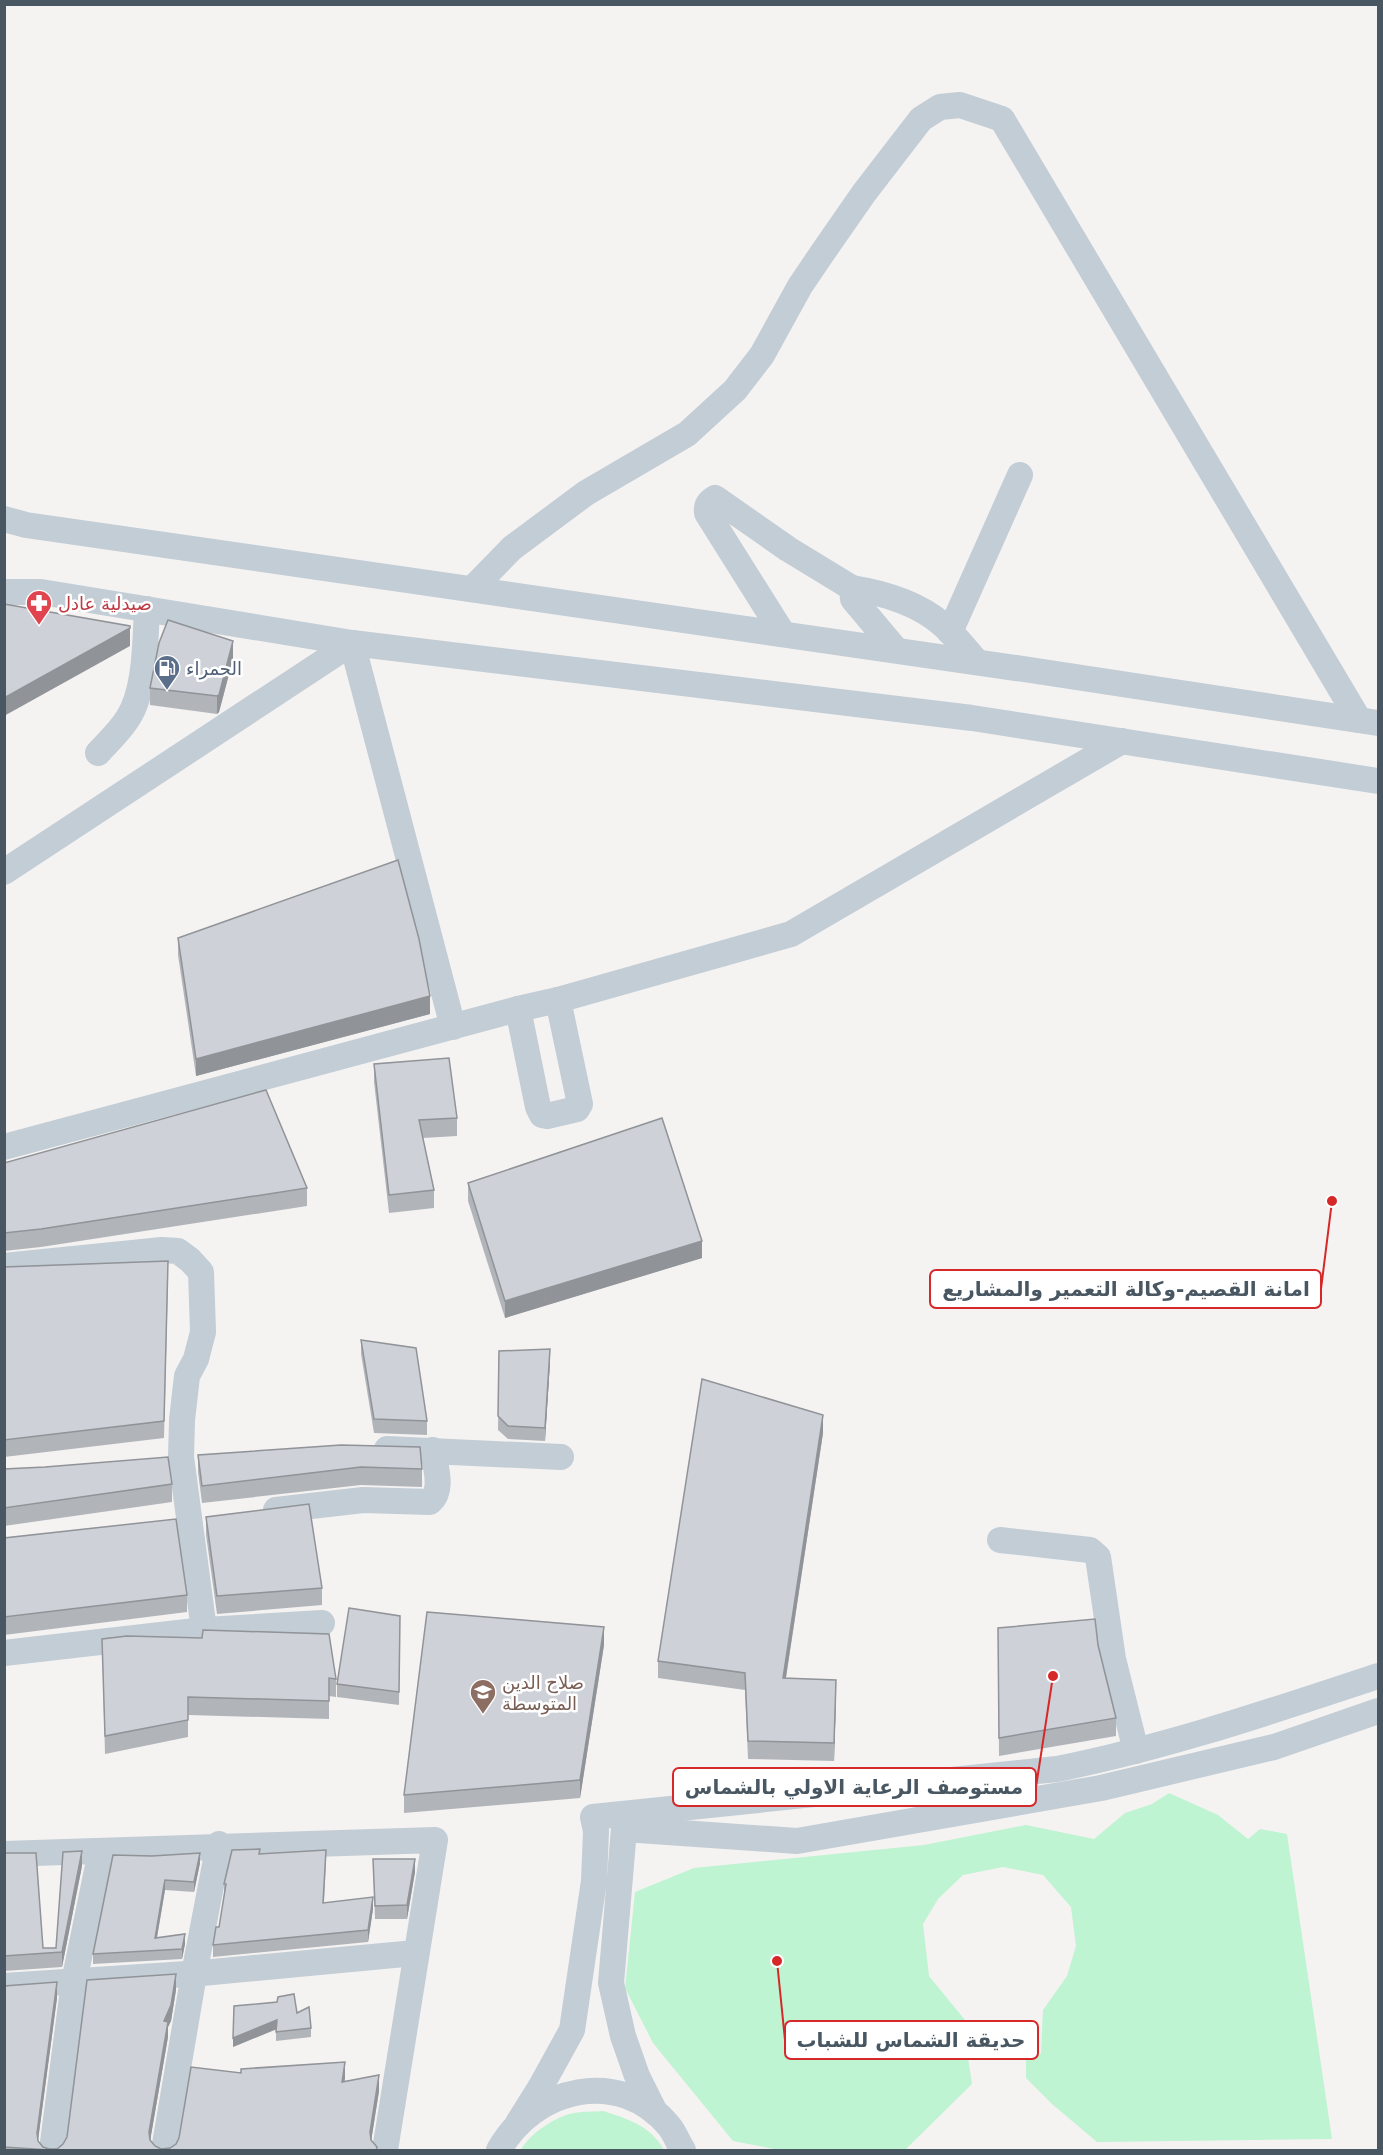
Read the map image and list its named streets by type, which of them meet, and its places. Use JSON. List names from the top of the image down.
{
  "places": {
    "pharmacy": ["صيدلية عادل"],
    "fuel station": ["الحمراء"],
    "other": ["امانة القصيم-وكالة التعمير والمشاريع", "مستوصف الرعاية الاولي بالشماس", "حديقة الشماس للشباب"],
    "school or university": ["صلاح الدين المتوسطة"]
  }
}
